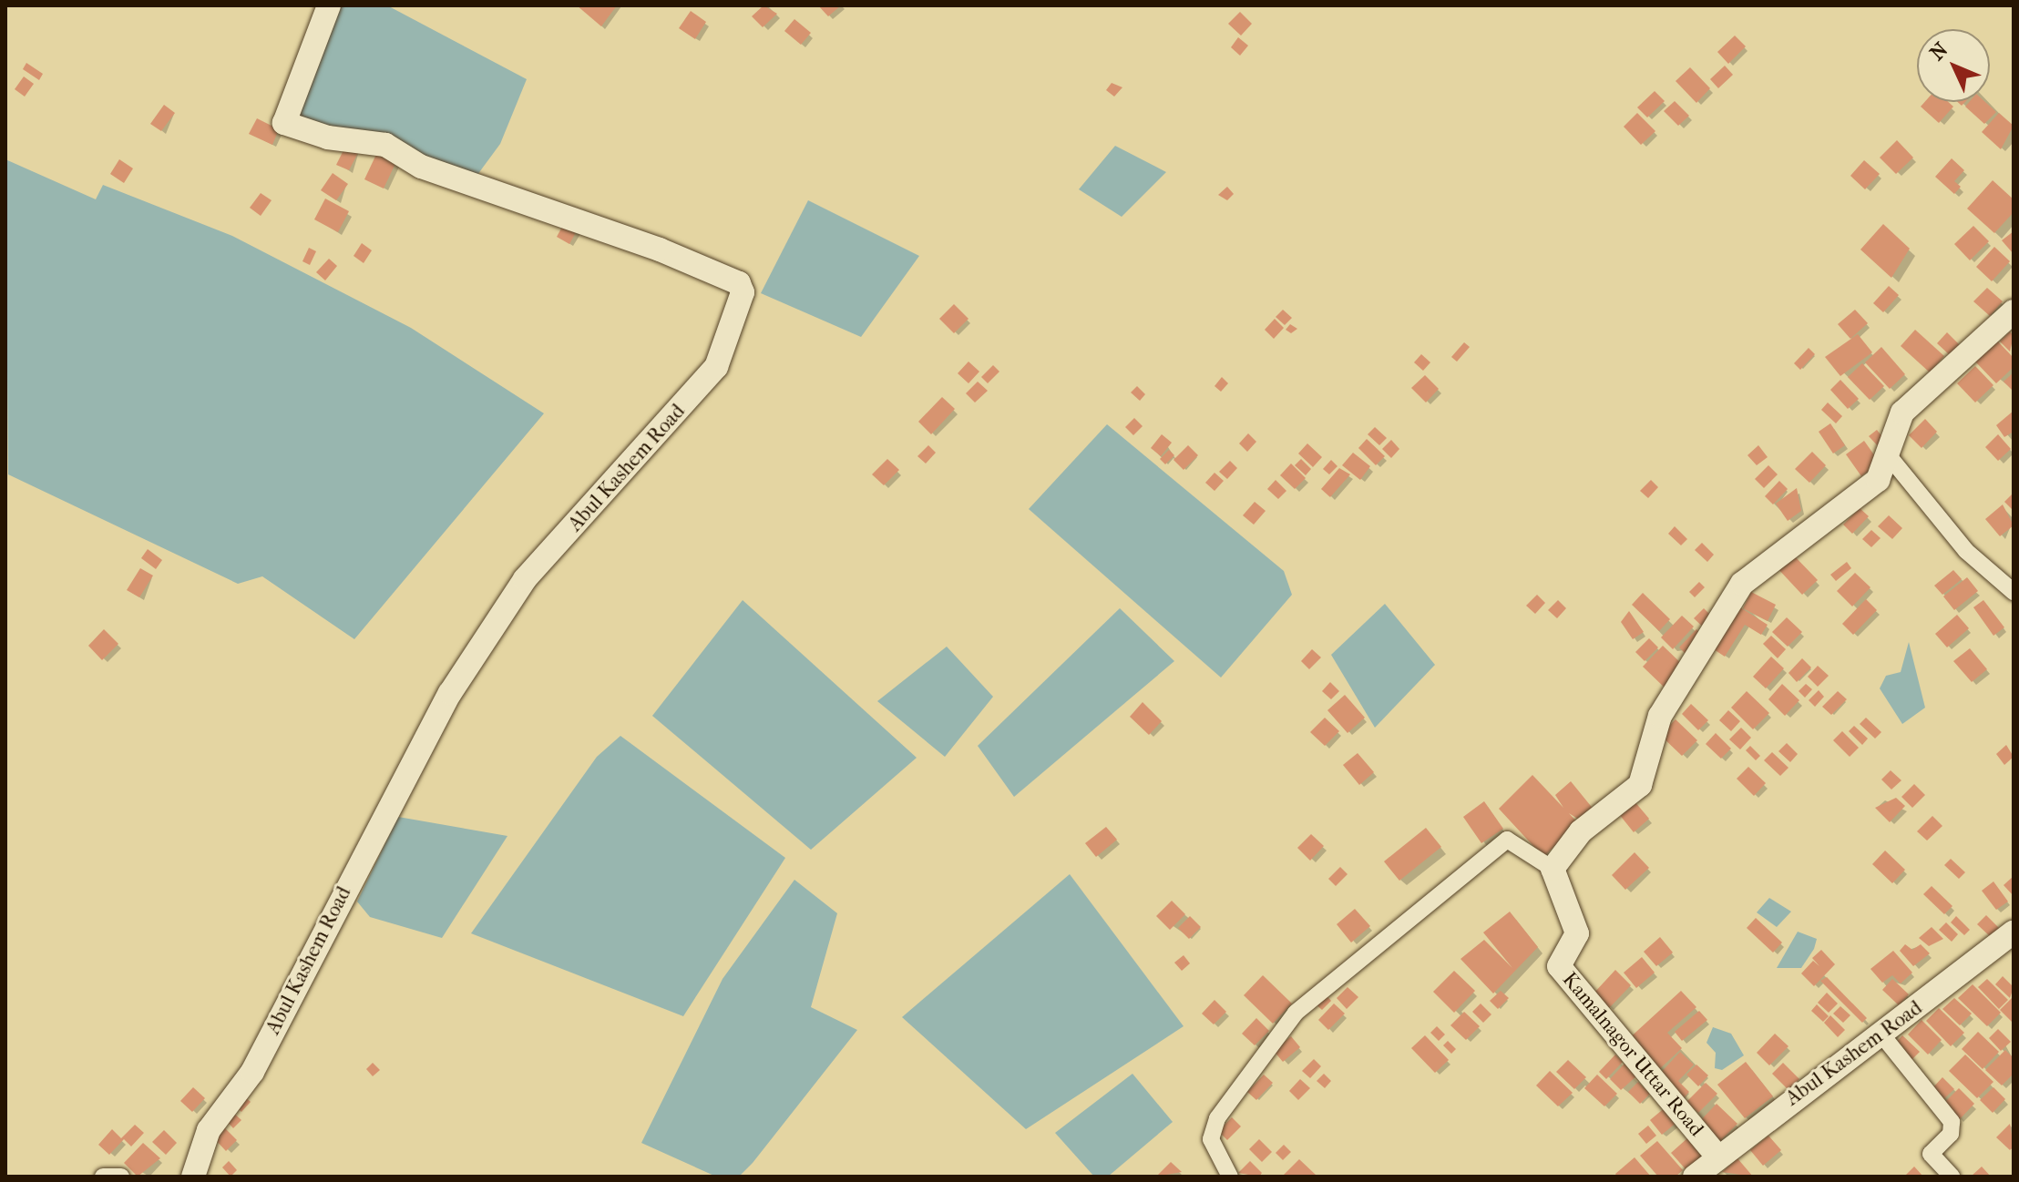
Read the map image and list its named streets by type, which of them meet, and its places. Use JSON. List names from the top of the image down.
{
  "streets": {
    "street": ["Abul Kashem Road", "Kamalnagor Uttar Road"]
  },
  "crossings": [
    ["Abul Kashem Road", "Kamalnagor Uttar Road"]
  ],
  "north": "top left"
}
